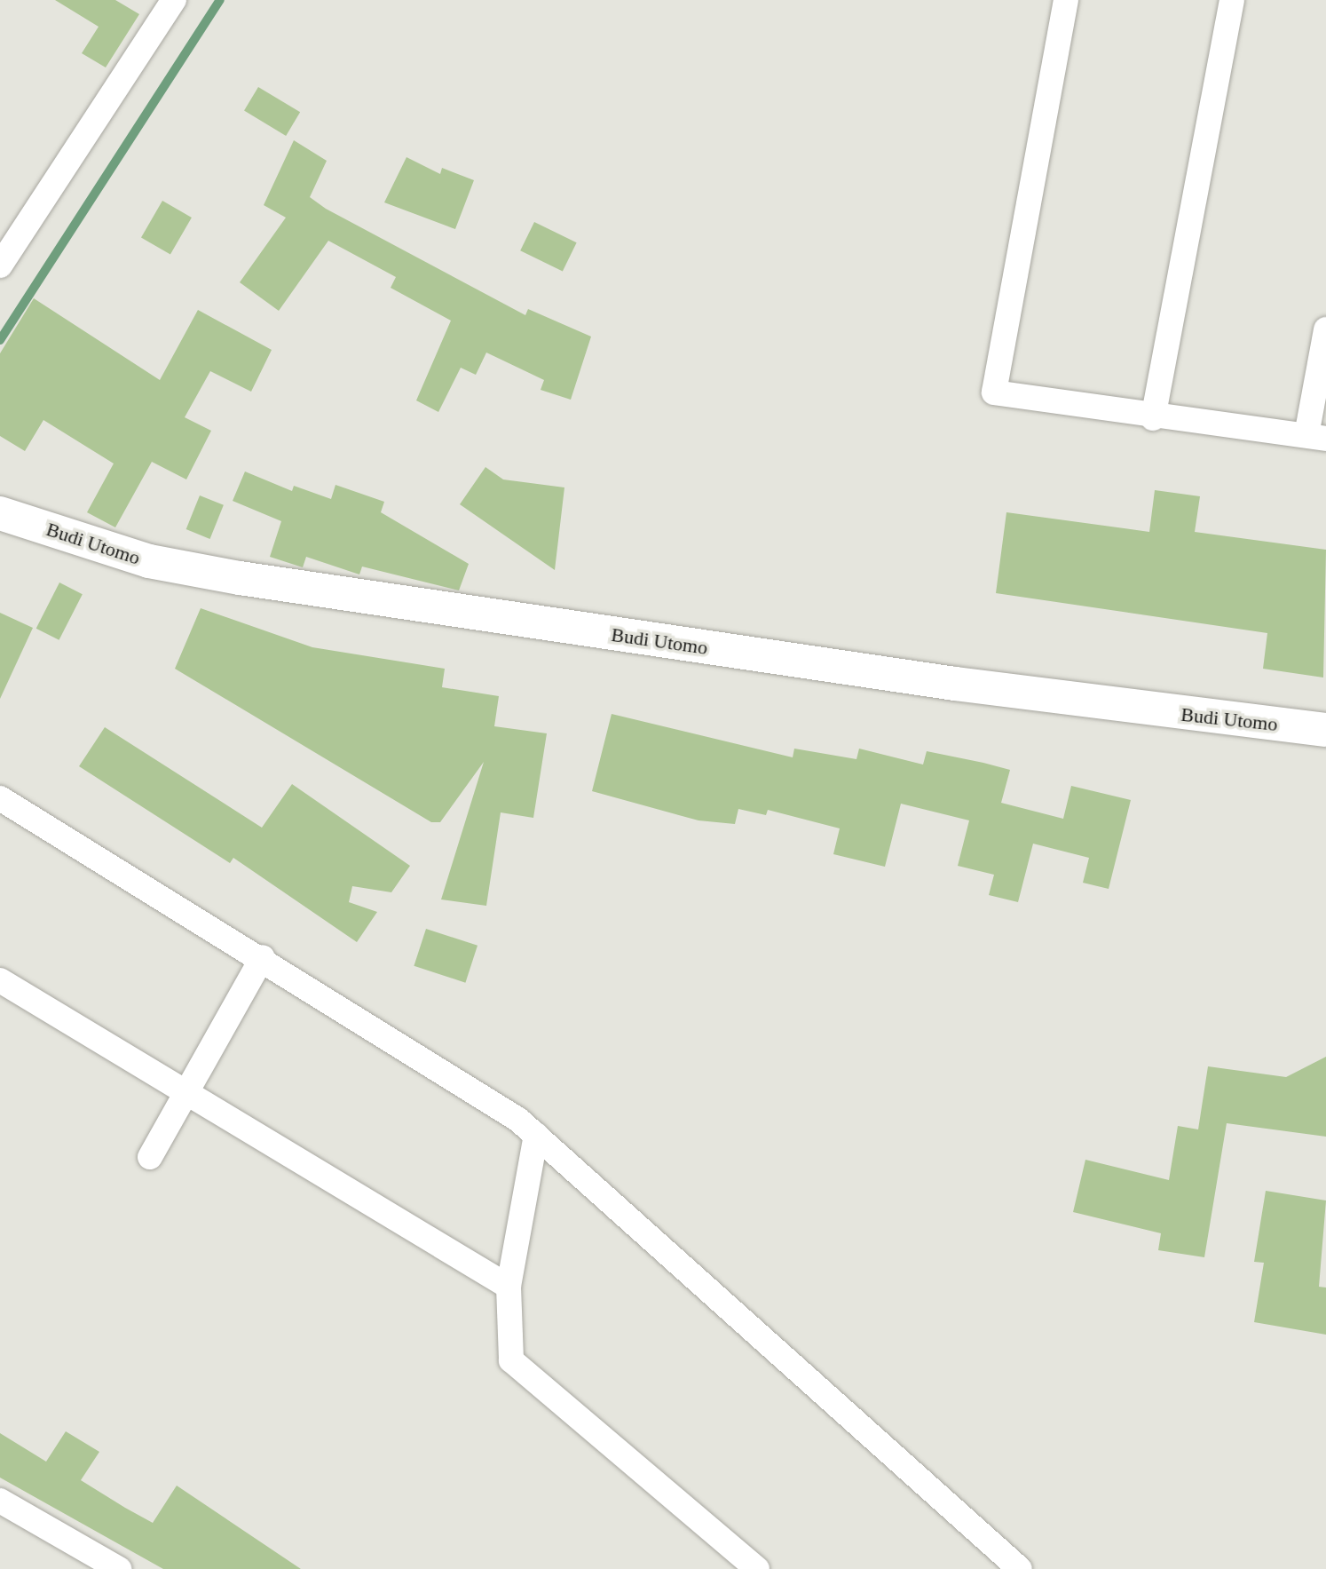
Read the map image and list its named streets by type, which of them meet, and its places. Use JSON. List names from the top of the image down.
{
  "streets": {
    "street": ["Budi Utomo"]
  }
}
